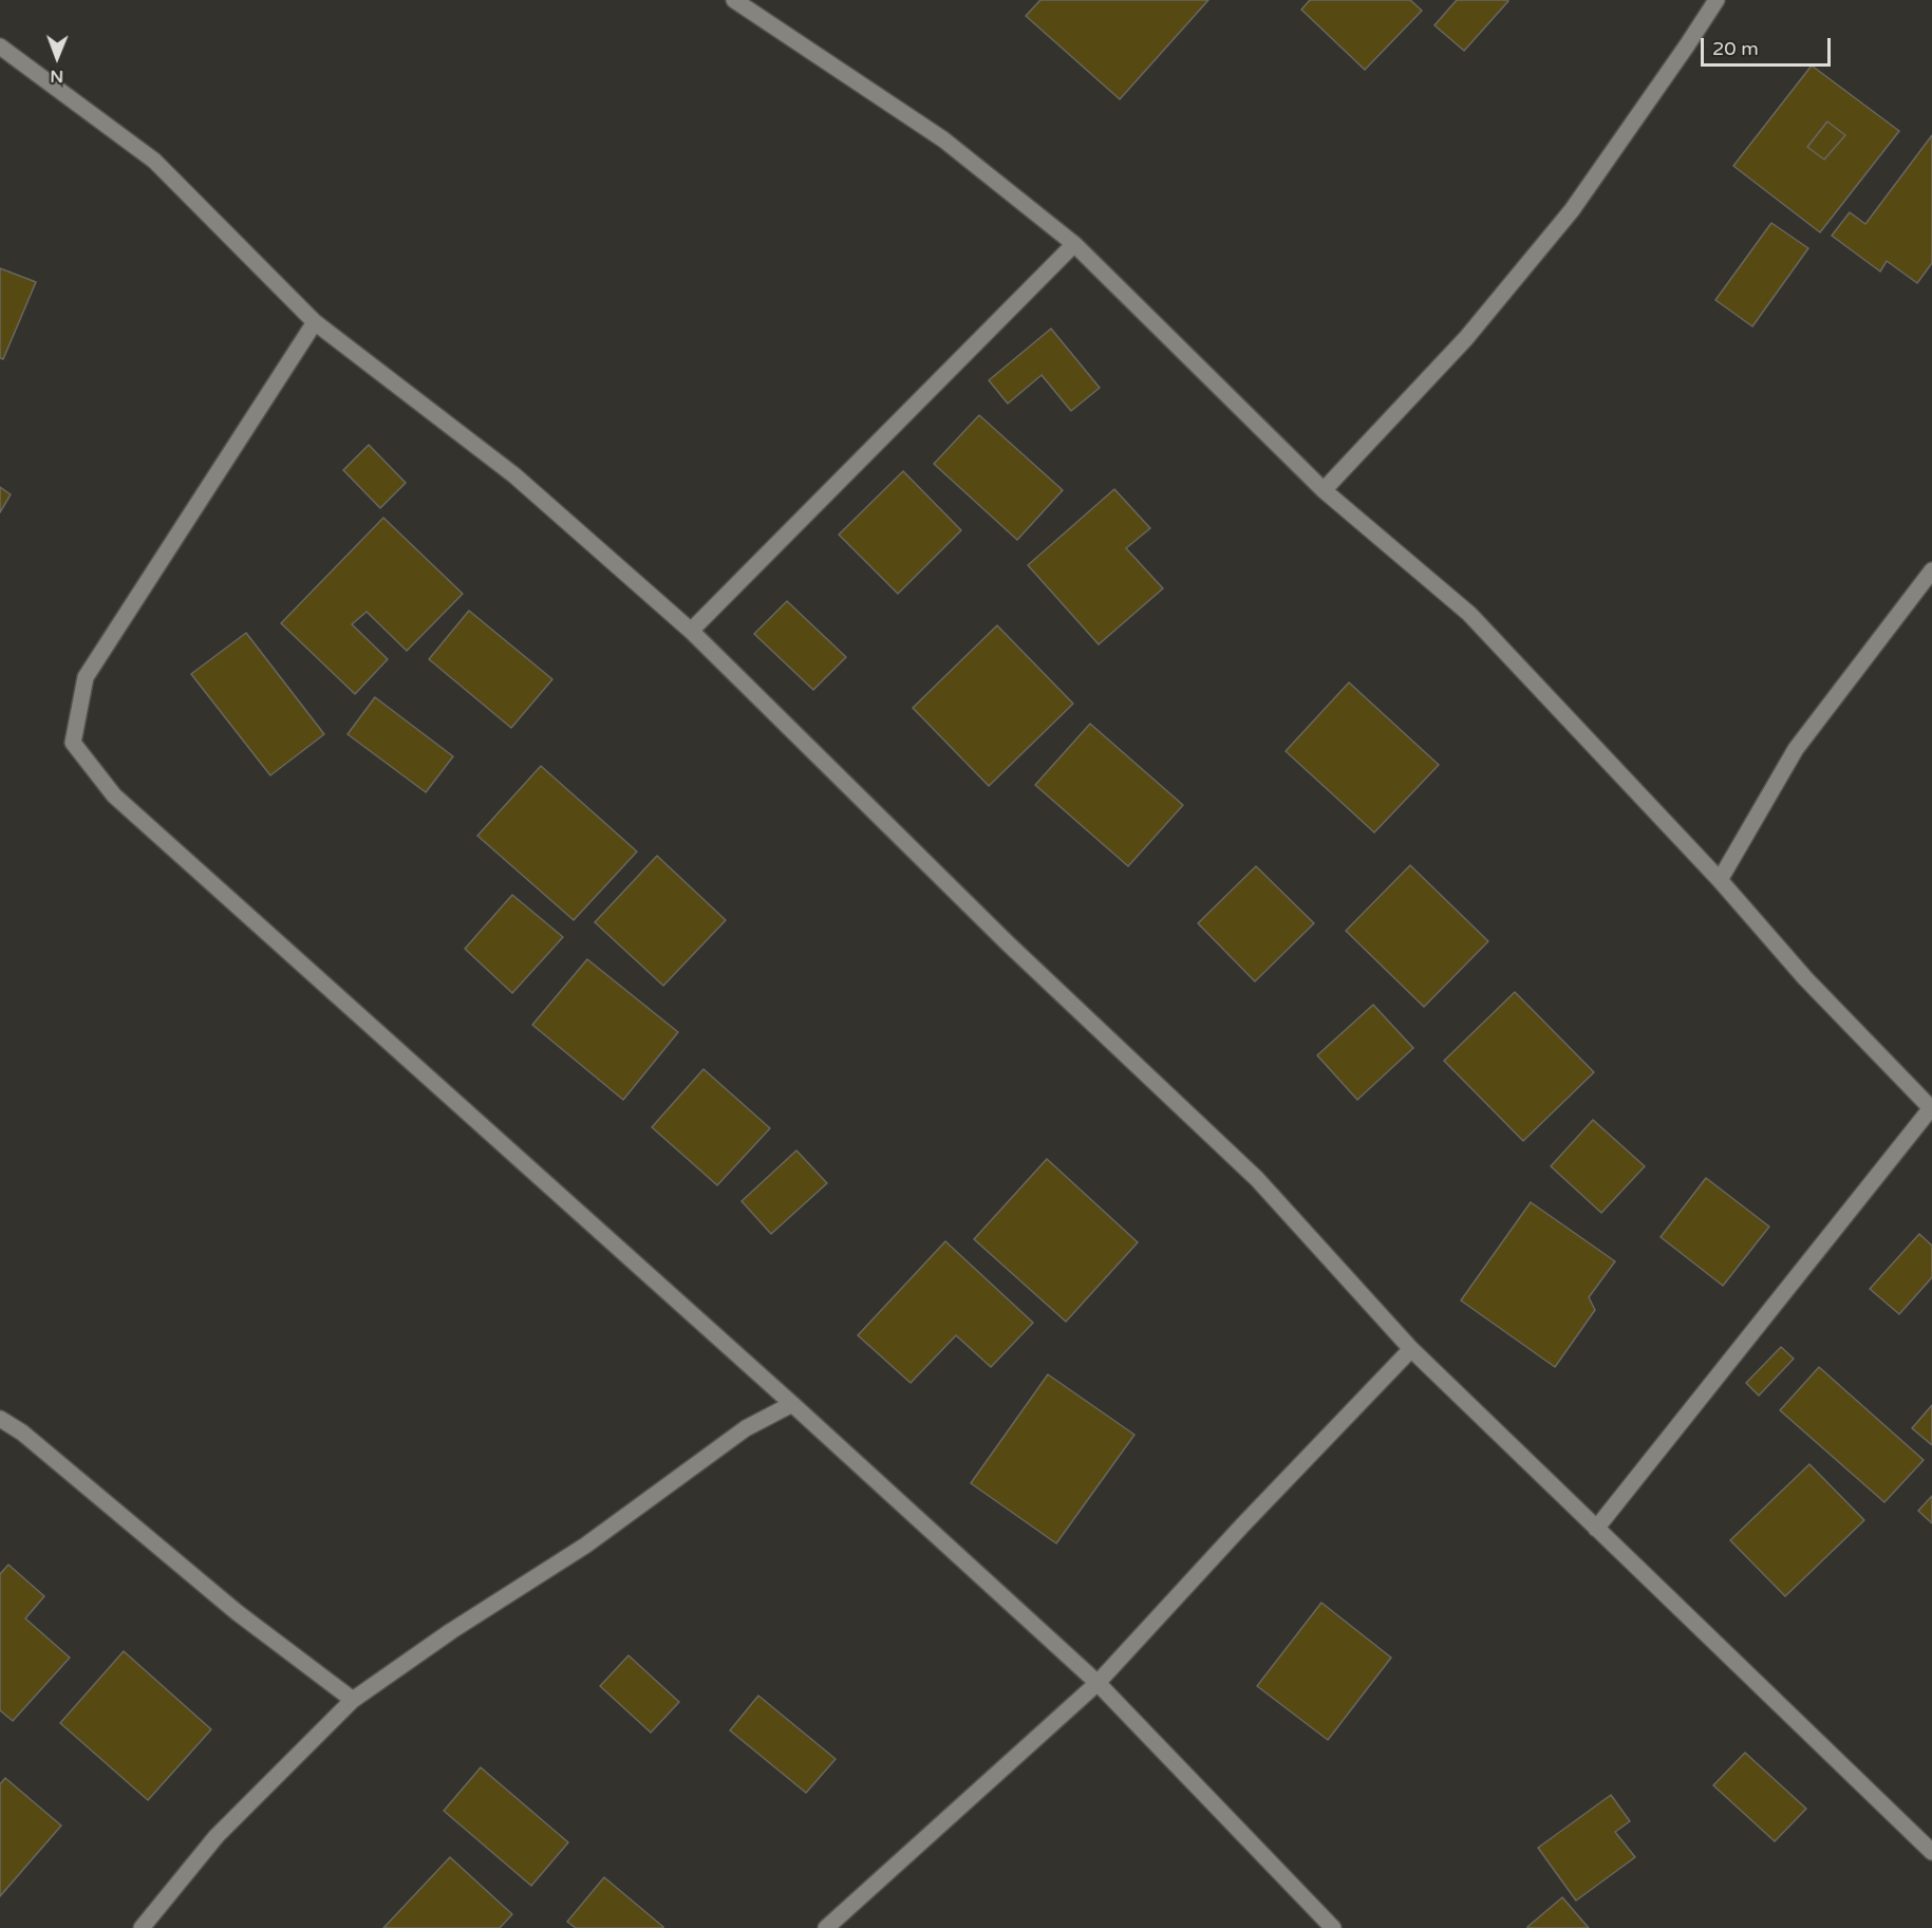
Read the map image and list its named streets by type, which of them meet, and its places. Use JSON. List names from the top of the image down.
{
  "scale_bar": "20 m",
  "north": "bottom"
}
